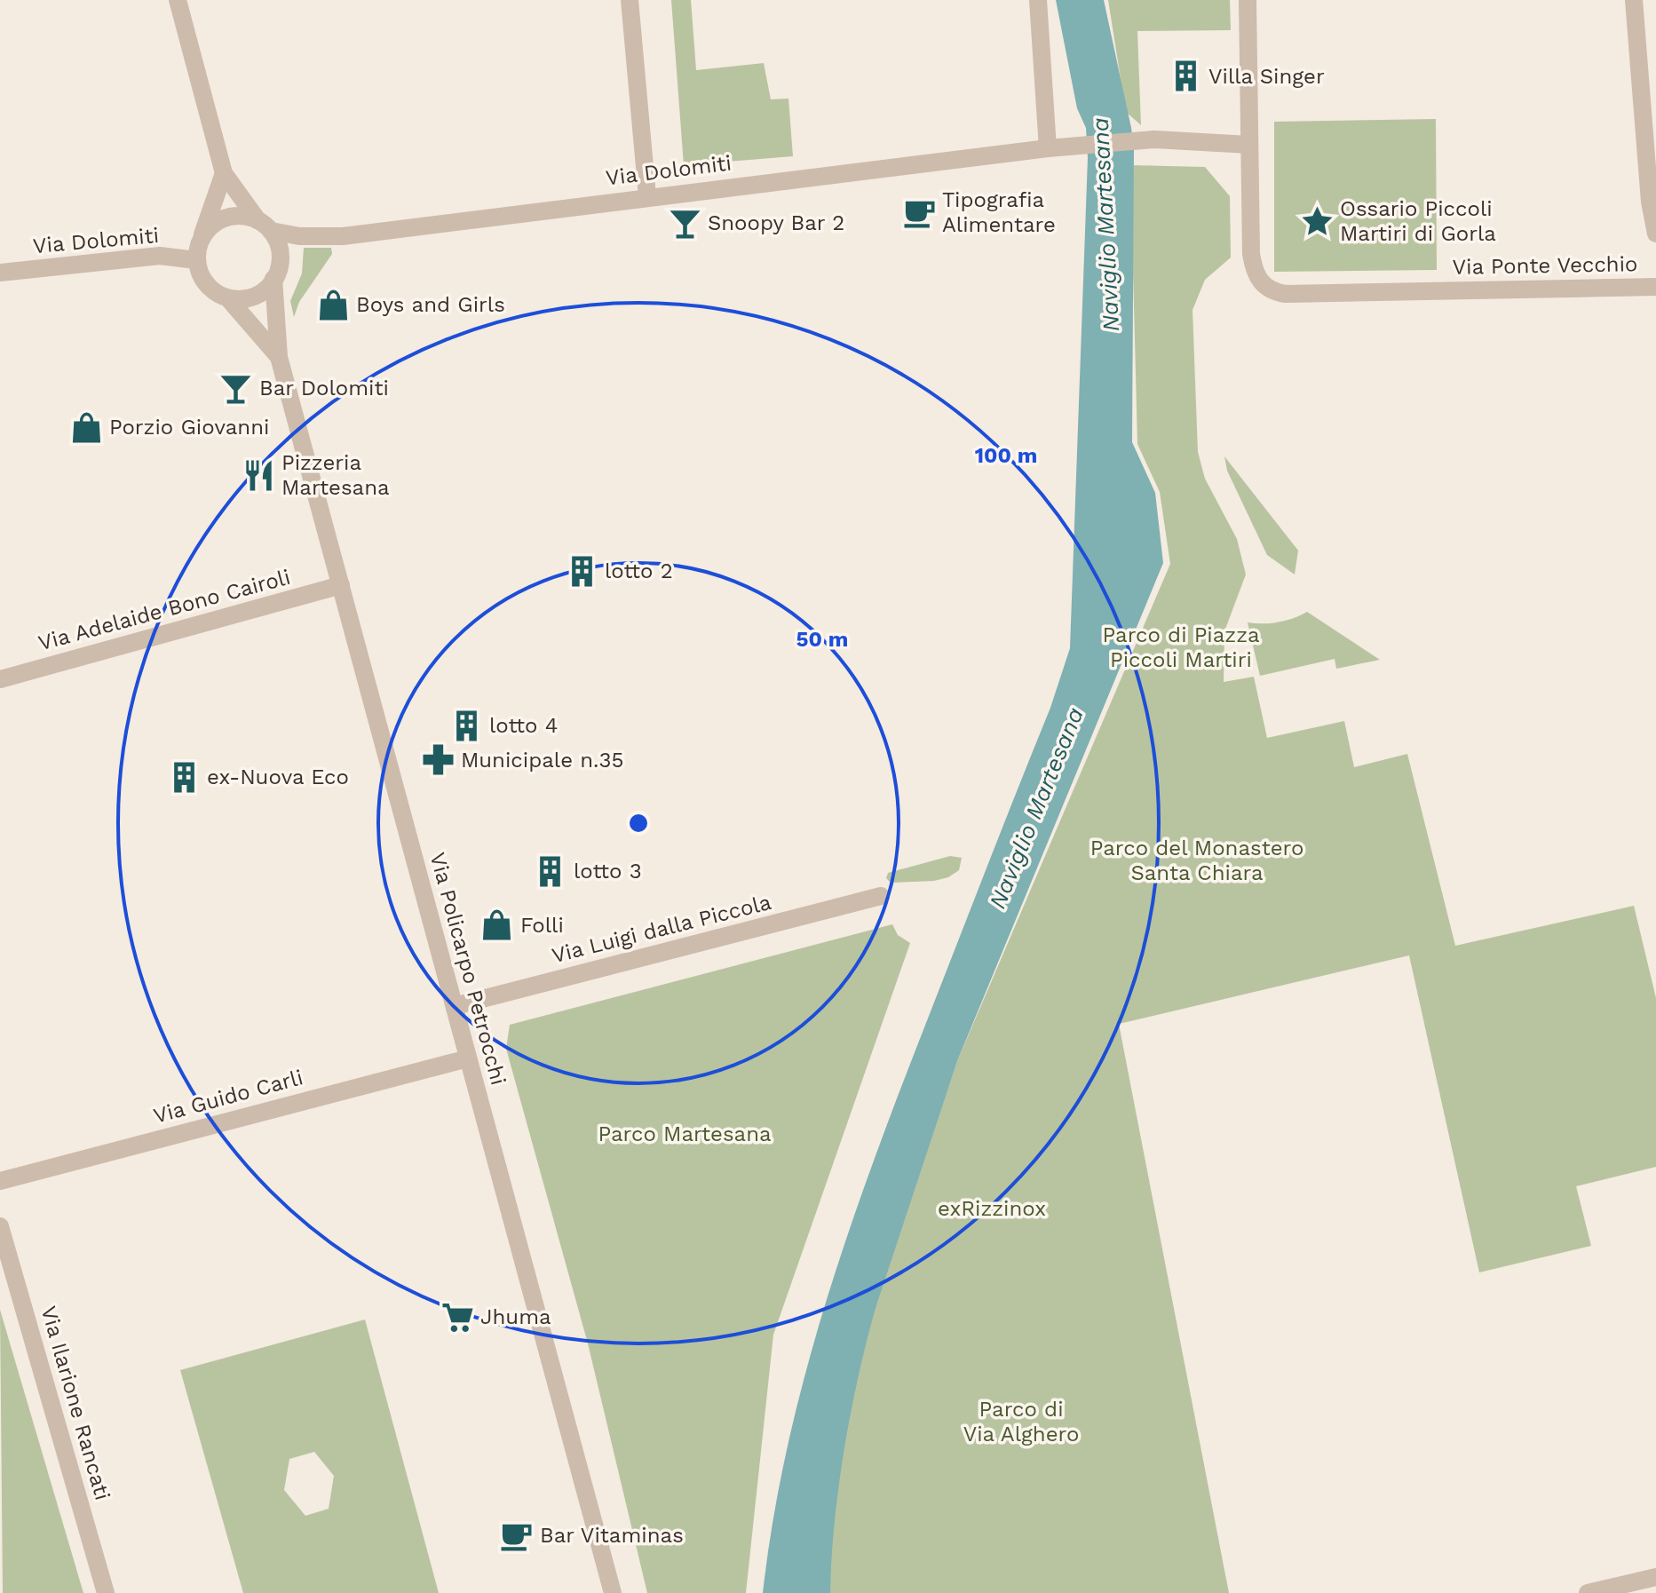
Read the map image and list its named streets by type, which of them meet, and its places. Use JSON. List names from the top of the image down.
{
  "streets": {
    "street": [
      "Via Dolomiti",
      "Via Ponte Vecchio",
      "Via Adelaide Bono Cairoli",
      "Via Luigi dalla Piccola",
      "Via Policarpo Petrocchi",
      "Via Guido Carli",
      "Via Ilarione Rancati"
    ]
  },
  "crossings": [
    ["Via Dolomiti", "Via Ponte Vecchio"],
    ["Via Dolomiti", "Via Policarpo Petrocchi"],
    ["Via Adelaide Bono Cairoli", "Via Policarpo Petrocchi"],
    ["Via Luigi dalla Piccola", "Via Policarpo Petrocchi"],
    ["Via Policarpo Petrocchi", "Via Guido Carli"]
  ],
  "water": ["Naviglio Martesana"],
  "parks": [
    "Parco di Piazza Piccoli Martiri",
    "Parco del Monastero Santa Chiara",
    "Parco Martesana",
    "exRizzinox",
    "Parco di Via Alghero"
  ],
  "places": {
    "building": [
      "Villa Singer",
      "lotto 2",
      "lotto 4",
      "ex-Nuova Eco",
      "lotto 3"
    ],
    "cafe": ["Tipografia Alimentare", "Bar Vitaminas"],
    "place": ["Ossario Piccoli Martiri di Gorla"],
    "bar": ["Snoopy Bar 2", "Bar Dolomiti"],
    "shop": ["Boys and Girls", "Porzio Giovanni", "Folli"],
    "restaurant": ["Pizzeria Martesana"],
    "pharmacy": ["Municipale n.35"],
    "supermarket": ["Jhuma"]
  },
  "rings": ["100 m", "50 m"]
}
